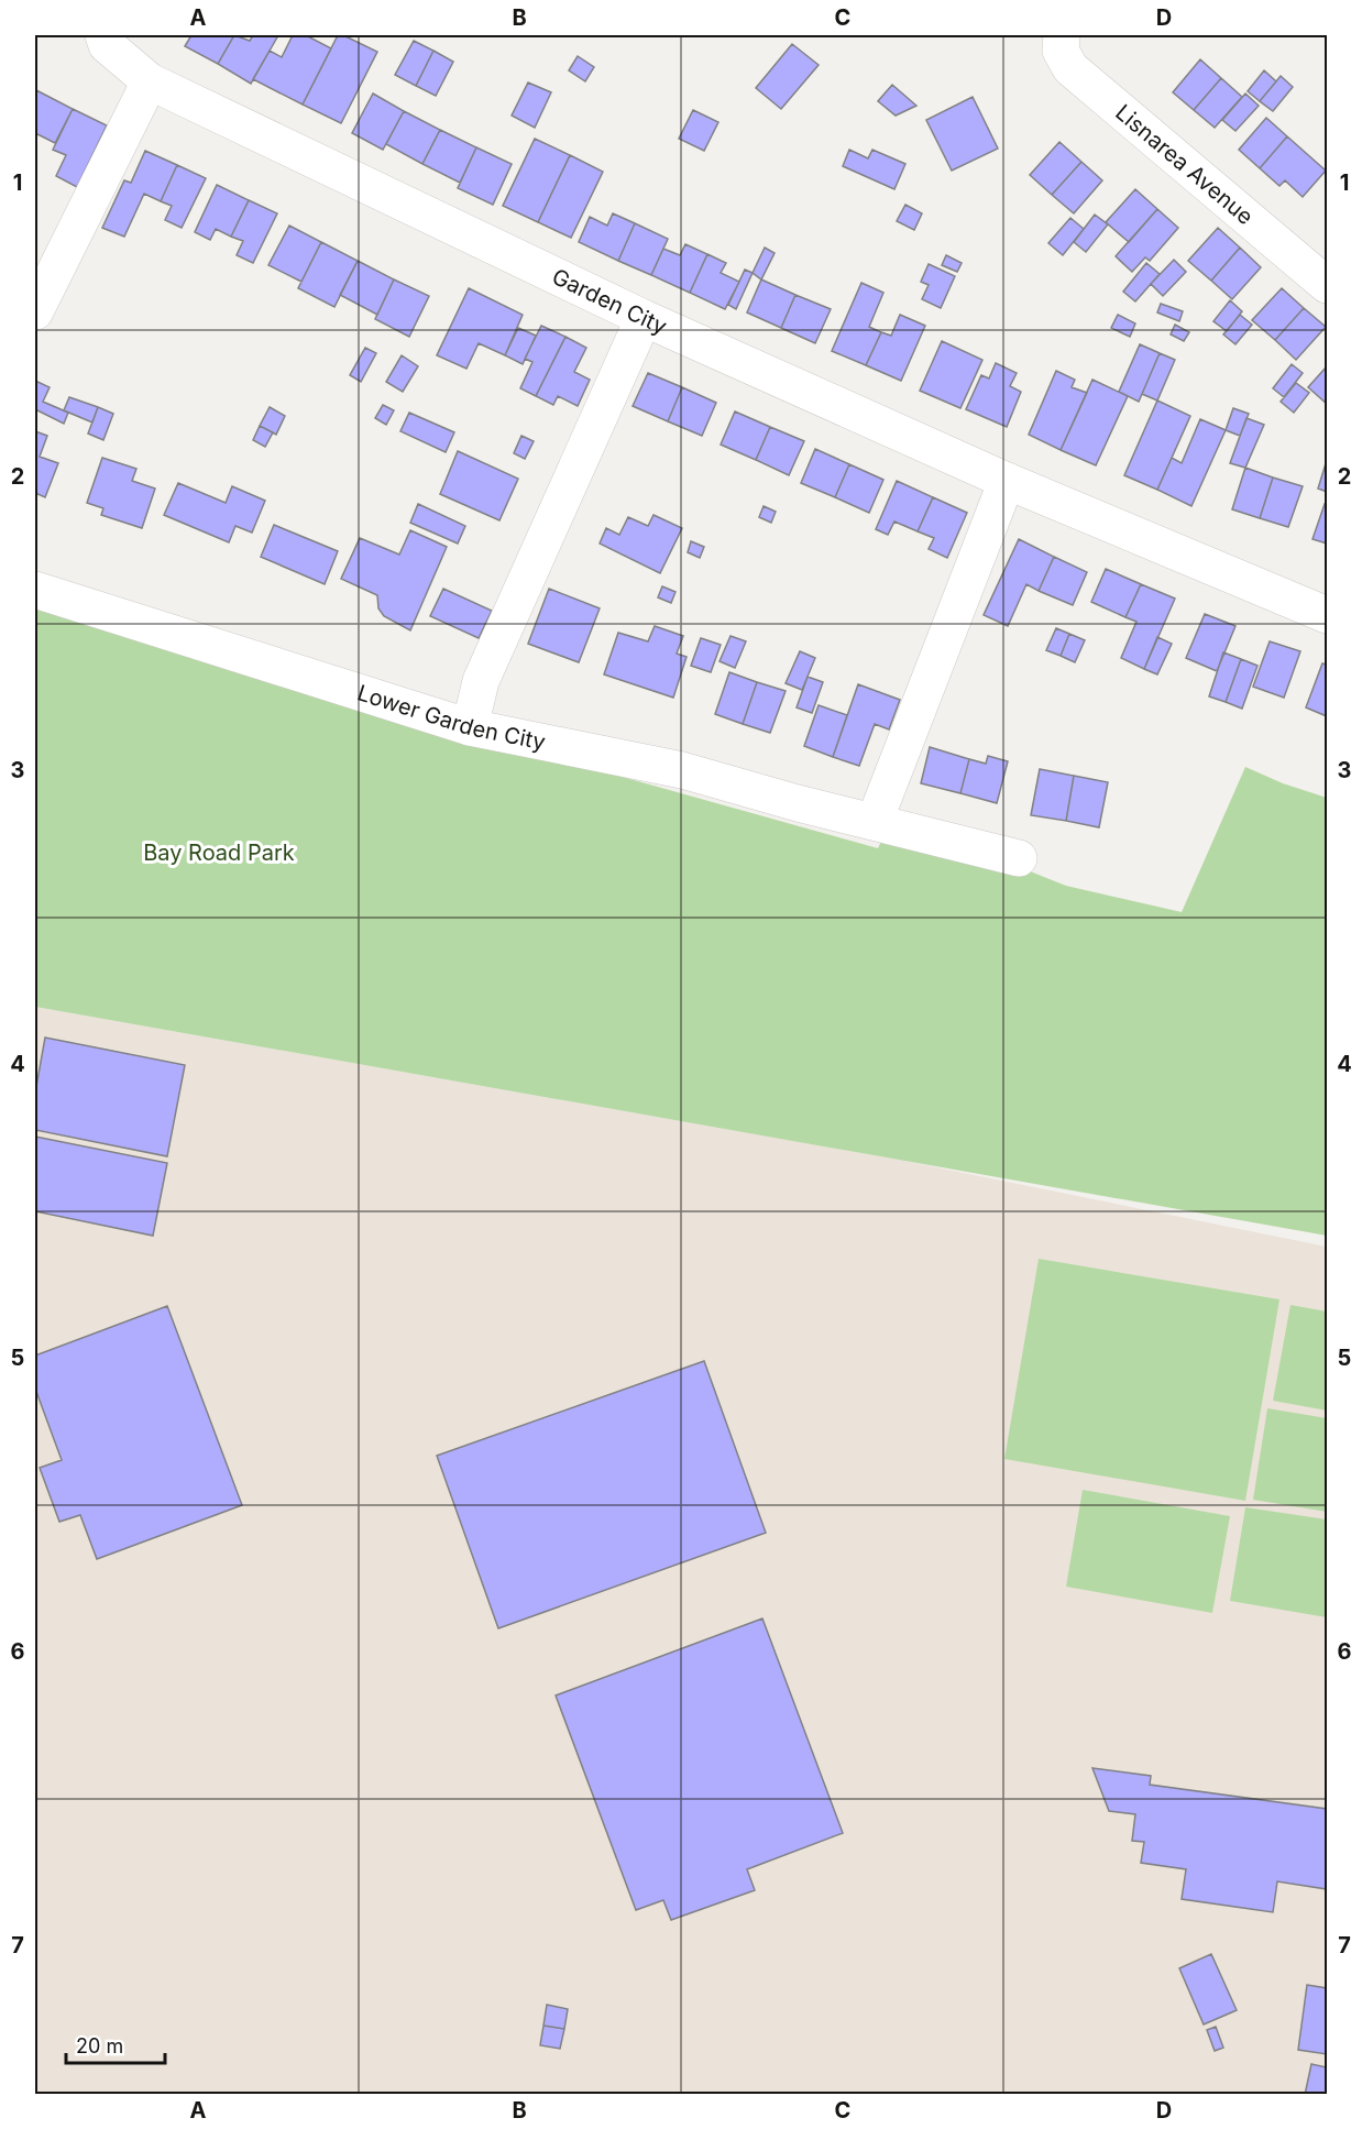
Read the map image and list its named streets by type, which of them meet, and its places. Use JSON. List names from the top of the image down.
{
  "streets": {
    "street": ["Lisnarea Avenue", "Garden City", "Lower Garden City"]
  },
  "parks": ["Bay Road Park"],
  "scale_bar": "20 m",
  "grid": {
    "columns": [
      "A",
      "B",
      "C",
      "D"
    ],
    "rows": [
      "1",
      "2",
      "3",
      "4",
      "5",
      "6",
      "7"
    ]
  }
}
